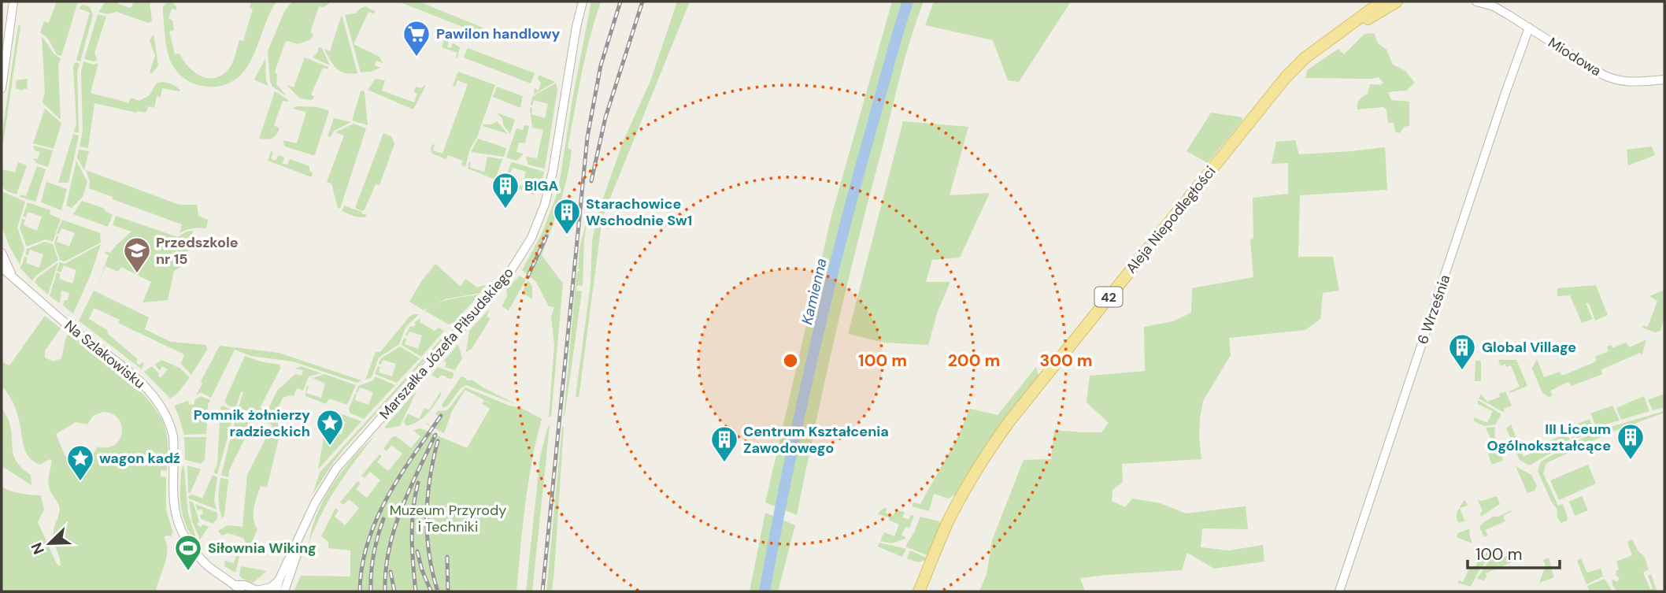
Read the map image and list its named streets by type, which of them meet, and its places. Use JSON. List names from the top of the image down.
{
  "streets": {
    "main road": ["Aleja Niepodległości", "42"],
    "street": [
      "Miodowa",
      "6 Września",
      "Marszałka Józefa Piłsudskiego",
      "Na Szlakowisku"
    ]
  },
  "crossings": [
    ["Miodowa", "6 Września"],
    ["Marszałka Józefa Piłsudskiego", "Na Szlakowisku"]
  ],
  "water": ["Kamienna"],
  "parks": ["Muzeum Przyrody i Techniki"],
  "places": {
    "supermarket": ["Pawilon handlowy"],
    "building": [
      "BIGA",
      "Starachowice Wschodnie Sw1",
      "Global Village",
      "III Liceum Ogólnokształcące",
      "Centrum Kształcenia Zawodowego"
    ],
    "school or university": ["Przedszkole nr 15"],
    "place": ["Pomnik żołnierzy radzieckich", "wagon kadź"],
    "sports": ["Siłownia Wiking"]
  },
  "scale_bar": "100 m",
  "north": "bottom left",
  "rings": ["100 m", "200 m", "300 m"]
}
